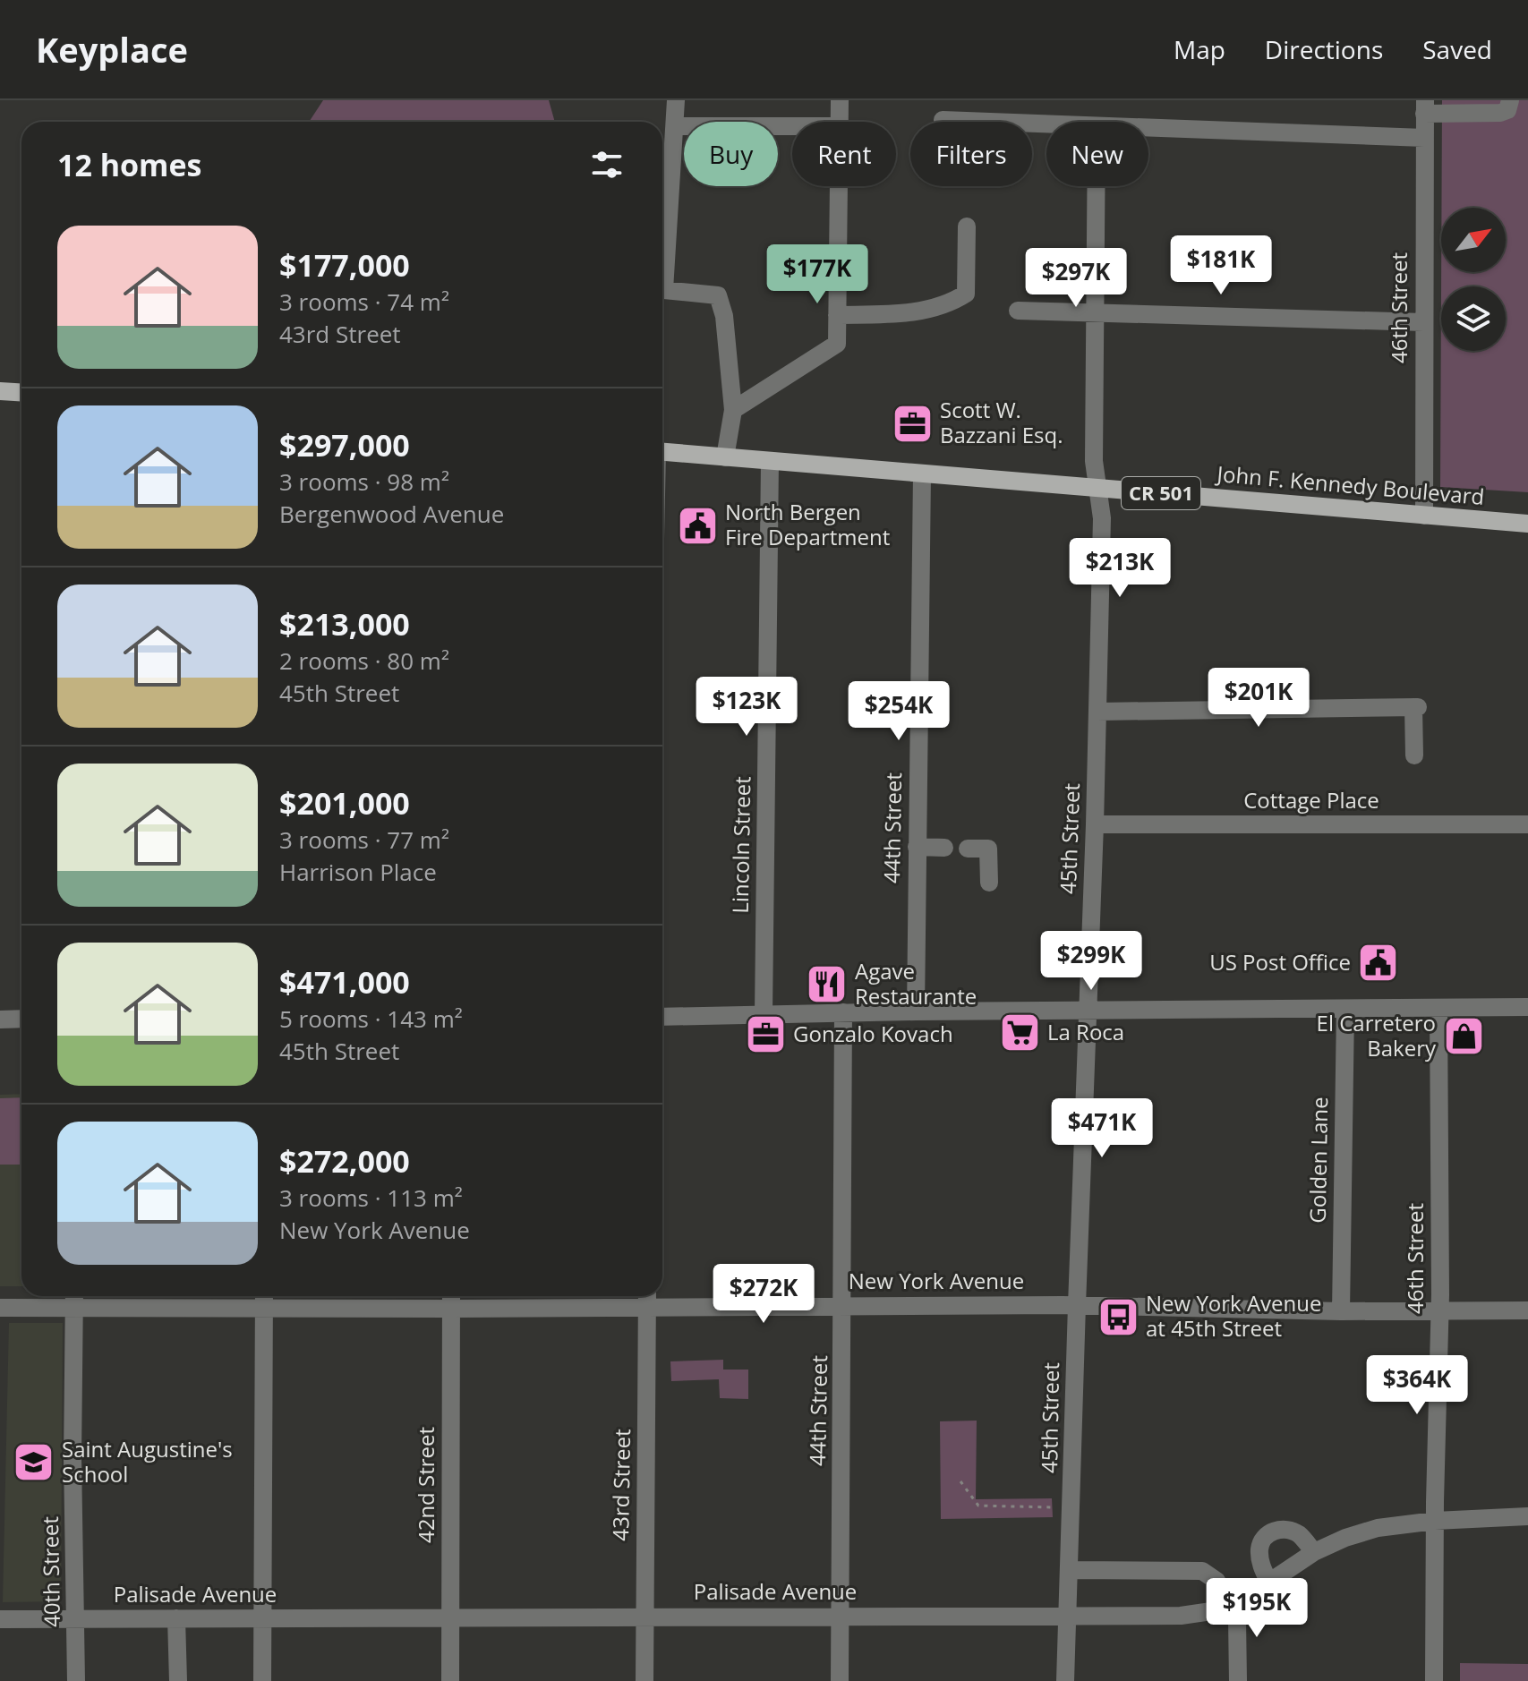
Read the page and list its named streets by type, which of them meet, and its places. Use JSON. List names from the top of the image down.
{
  "streets": {
    "main road": ["John F. Kennedy Boulevard", "CR 501"],
    "street": [
      "46th Street",
      "Cottage Place",
      "44th Street",
      "45th Street",
      "Lincoln Street",
      "Golden Lane",
      "New York Avenue",
      "42nd Street",
      "43rd Street",
      "40th Street",
      "Palisade Avenue"
    ]
  },
  "crossings": [
    ["46th Street", "John F. Kennedy Boulevard"],
    ["46th Street", "New York Avenue"],
    ["46th Street", "Palisade Avenue"],
    ["John F. Kennedy Boulevard", "44th Street"],
    ["John F. Kennedy Boulevard", "45th Street"],
    ["John F. Kennedy Boulevard", "Lincoln Street"],
    ["Cottage Place", "45th Street"],
    ["44th Street", "New York Avenue"],
    ["44th Street", "Palisade Avenue"],
    ["45th Street", "New York Avenue"],
    ["45th Street", "Palisade Avenue"],
    ["Golden Lane", "New York Avenue"],
    ["New York Avenue", "42nd Street"],
    ["New York Avenue", "43rd Street"],
    ["New York Avenue", "40th Street"],
    ["42nd Street", "Palisade Avenue"],
    ["43rd Street", "Palisade Avenue"],
    ["40th Street", "Palisade Avenue"]
  ],
  "places": {
    "office": ["Scott W. Bazzani Esq.", "Gonzalo Kovach"],
    "public building": ["North Bergen Fire Department", "US Post Office"],
    "restaurant": ["Agave Restaurante"],
    "supermarket": ["La Roca"],
    "shop": ["El Carretero Bakery"],
    "bus stop": ["New York Avenue at 45th Street"],
    "school or university": ["Saint Augustine's School"]
  },
  "north": "top right",
  "page": {
    "header": "Keyplace",
    "nav": ["Map", "Directions", "Saved"],
    "chip": [
      "Buy",
      "Rent",
      "Filters",
      "New"
    ],
    "heading": "12 homes",
    "list": [
      {
        "name": "$177,000",
        "note": "3 rooms · 74 m² · 43rd Street"
      },
      {
        "name": "$297,000",
        "note": "3 rooms · 98 m² · Bergenwood Avenue"
      },
      {
        "name": "$213,000",
        "note": "2 rooms · 80 m² · 45th Street"
      },
      {
        "name": "$201,000",
        "note": "3 rooms · 77 m² · Harrison Place"
      },
      {
        "name": "$471,000",
        "note": "5 rooms · 143 m² · 45th Street"
      },
      {
        "name": "$272,000",
        "note": "3 rooms · 113 m² · New York Avenue"
      }
    ],
    "price": [
      "$181K",
      "$177K",
      "$297K",
      "$213K",
      "$201K",
      "$123K",
      "$254K",
      "$299K",
      "$471K",
      "$272K",
      "$364K",
      "$195K"
    ]
  }
}
